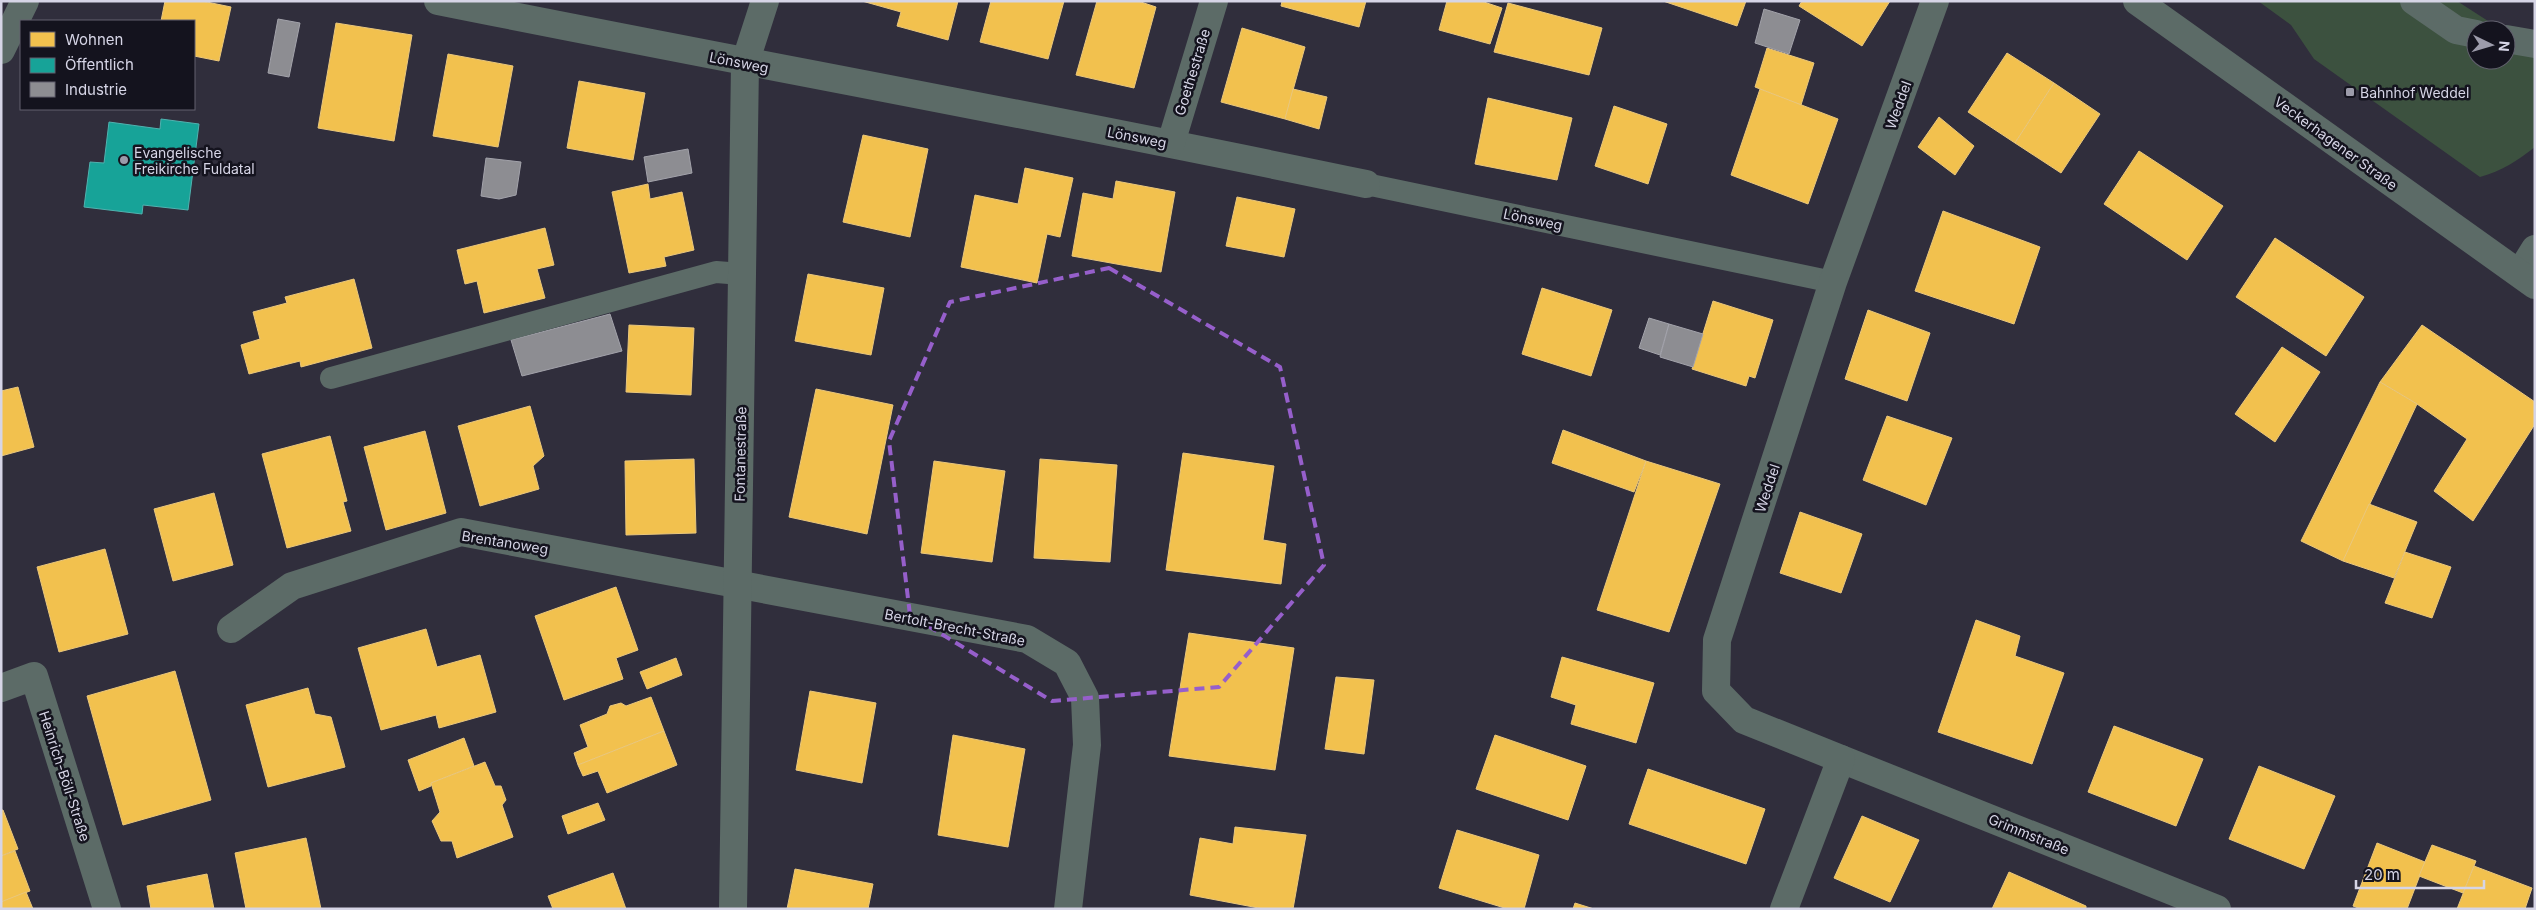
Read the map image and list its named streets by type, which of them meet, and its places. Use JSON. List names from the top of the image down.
{
  "streets": {
    "street": [
      "Lönsweg",
      "Goethestraße",
      "Weddel",
      "Veckerhagener Straße",
      "Fontanestraße",
      "Brentanoweg",
      "Bertolt-Brecht-Straße",
      "Heinrich-Böll-Straße",
      "Grimmstraße"
    ]
  },
  "crossings": [
    ["Lönsweg", "Goethestraße"],
    ["Lönsweg", "Weddel"],
    ["Lönsweg", "Fontanestraße"],
    ["Weddel", "Grimmstraße"],
    ["Fontanestraße", "Brentanoweg"],
    ["Fontanestraße", "Bertolt-Brecht-Straße"],
    ["Brentanoweg", "Bertolt-Brecht-Straße"]
  ],
  "places": {
    "transit": ["Bahnhof Weddel"],
    "other": ["Evangelische Freikirche Fuldatal"]
  },
  "legend": ["Wohnen", "Öffentlich", "Industrie"],
  "scale_bar": "20 m",
  "north": "right"
}
